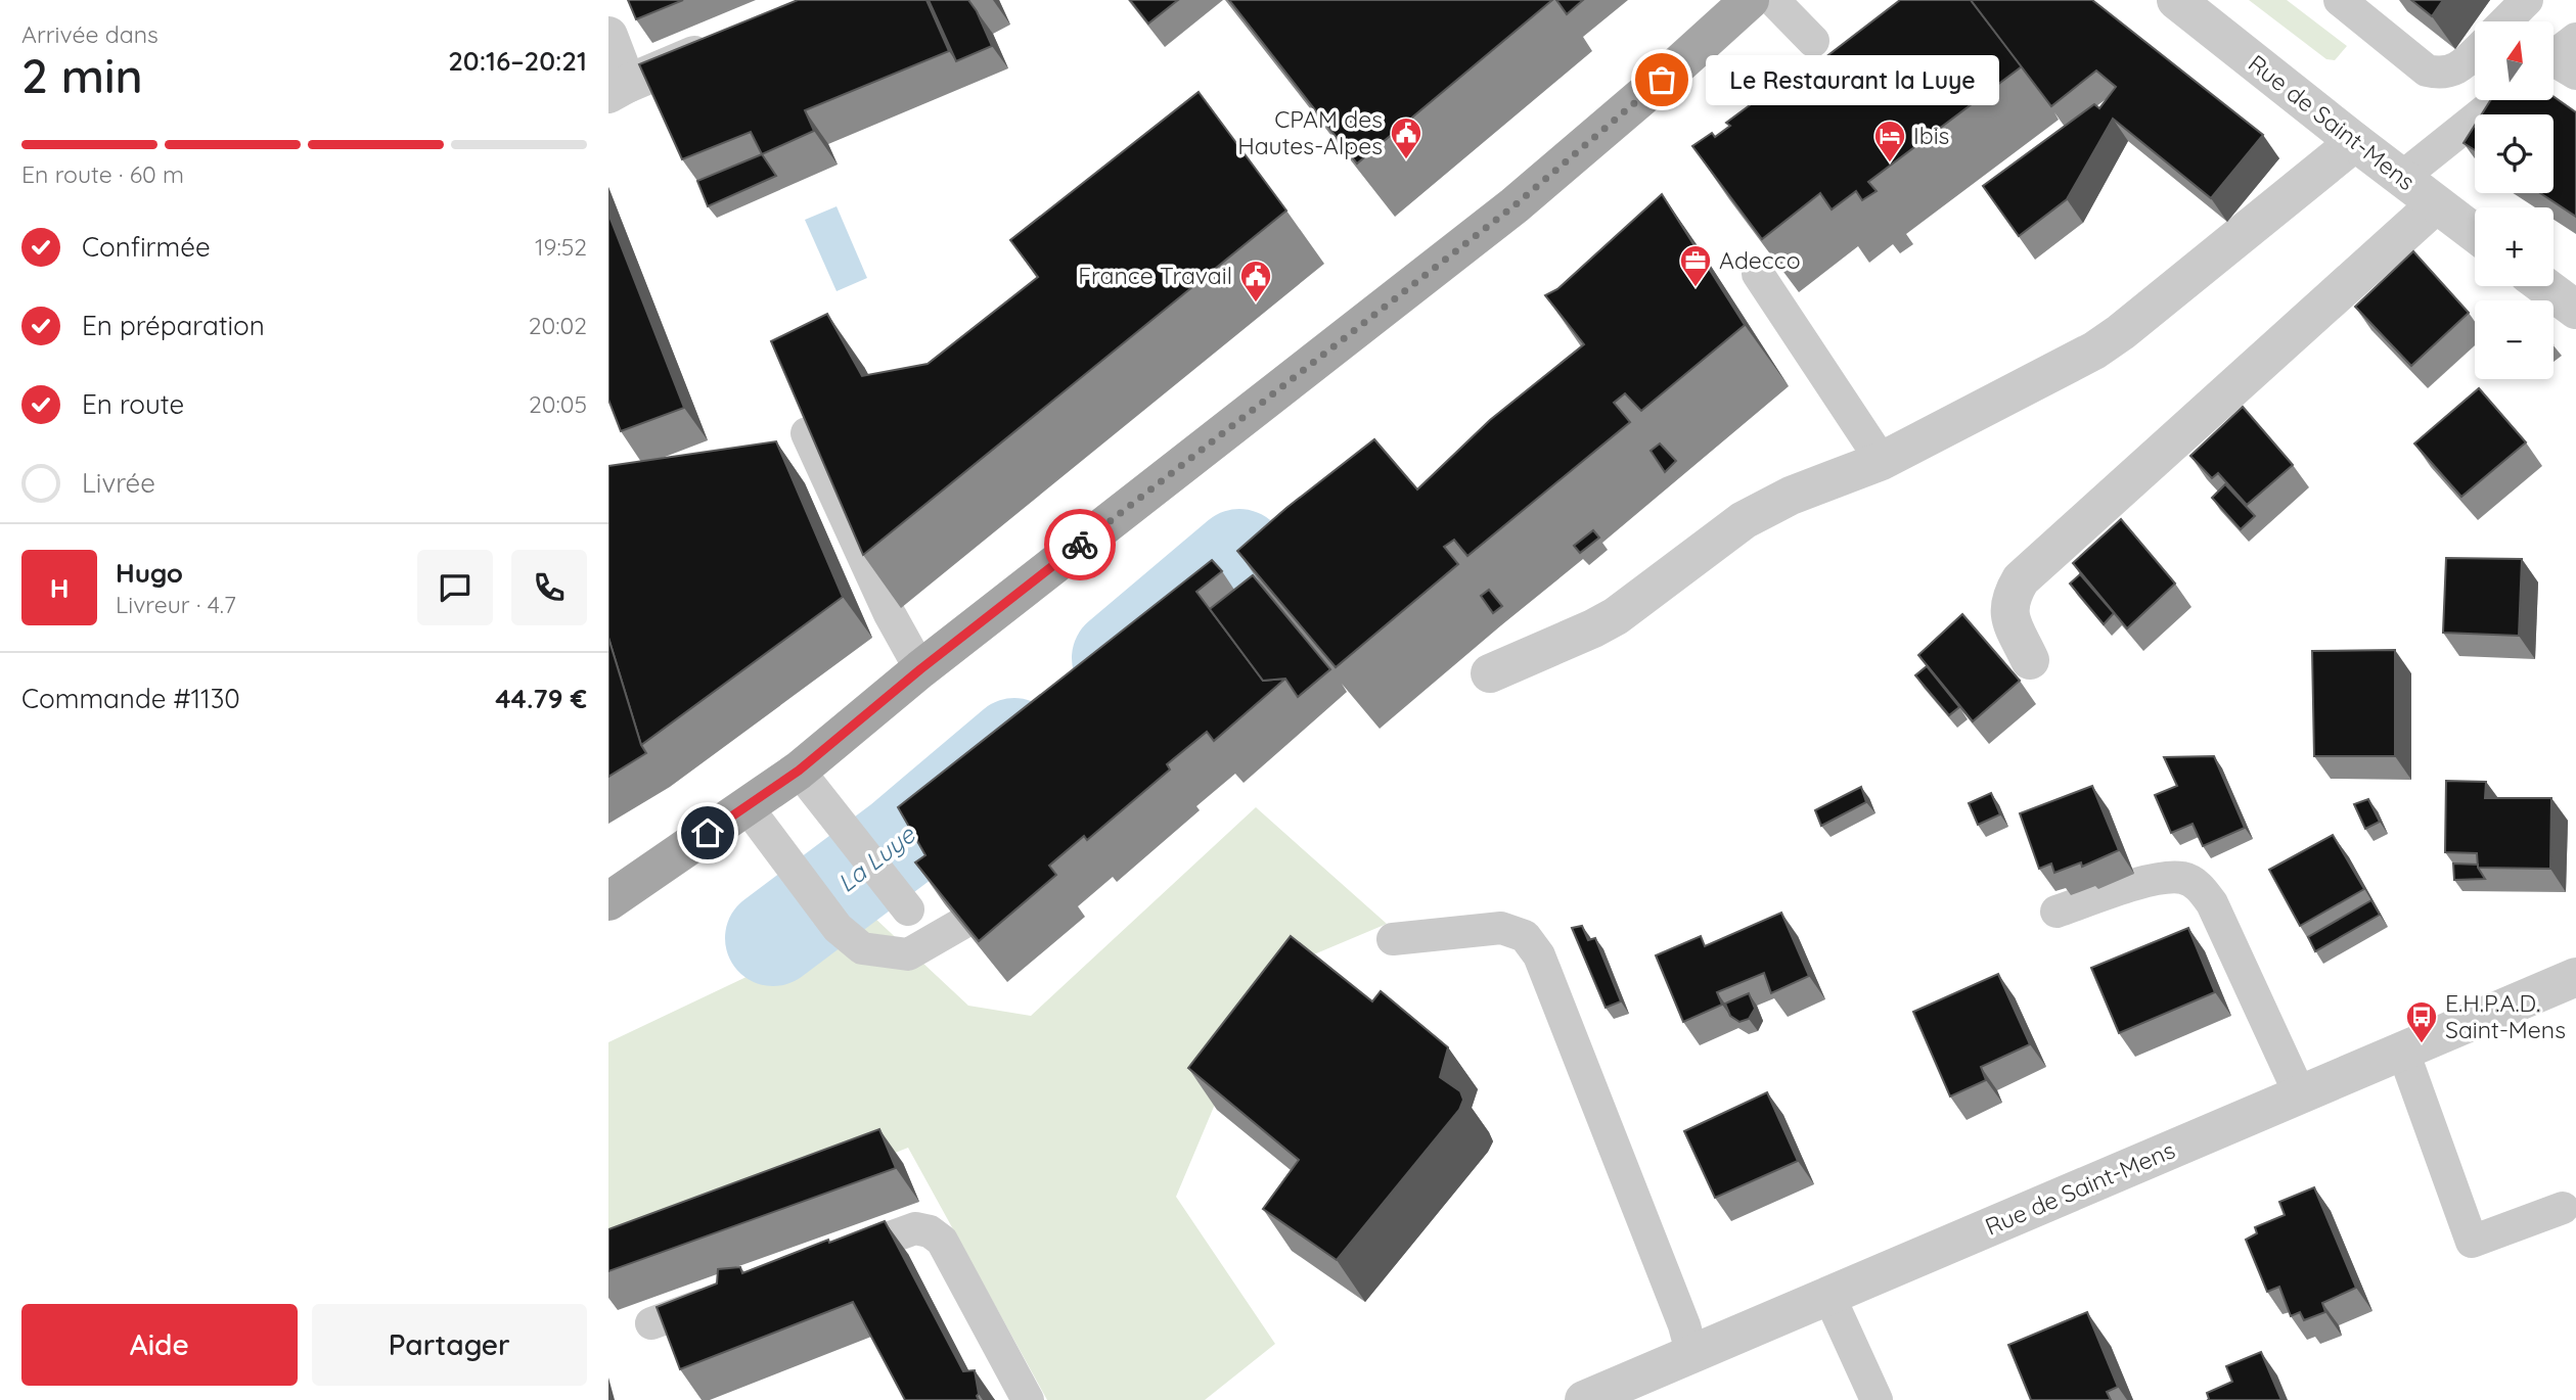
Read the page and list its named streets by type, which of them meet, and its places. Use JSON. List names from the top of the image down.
{
  "streets": {
    "street": ["Rue de Saint-Mens"]
  },
  "water": ["La Luye"],
  "places": {
    "other": ["Le Restaurant la Luye"],
    "public building": ["CPAM des Hautes-Alpes", "France Travail"],
    "hotel": ["Ibis"],
    "office": ["Adecco"],
    "bus stop": ["E.H.P.A.D. Saint-Mens"]
  },
  "north": "top",
  "page": {
    "heading": ["2 min", "Arrivée dans", "20:16–20:21"],
    "panel": [
      "Hugo",
      "Livreur · 4.7",
      "Commande #1130",
      "44.79 €"
    ],
    "map_buttons": ["+", "−"],
    "bubble": "Le Restaurant la Luye",
    "bar": "En route · 60 m",
    "list": [
      ["Confirmée", "19:52"],
      ["En préparation", "20:02"],
      ["En route", "20:05"],
      "Livrée"
    ],
    "round": "H",
    "buttons": ["Aide", "Partager"]
  }
}
